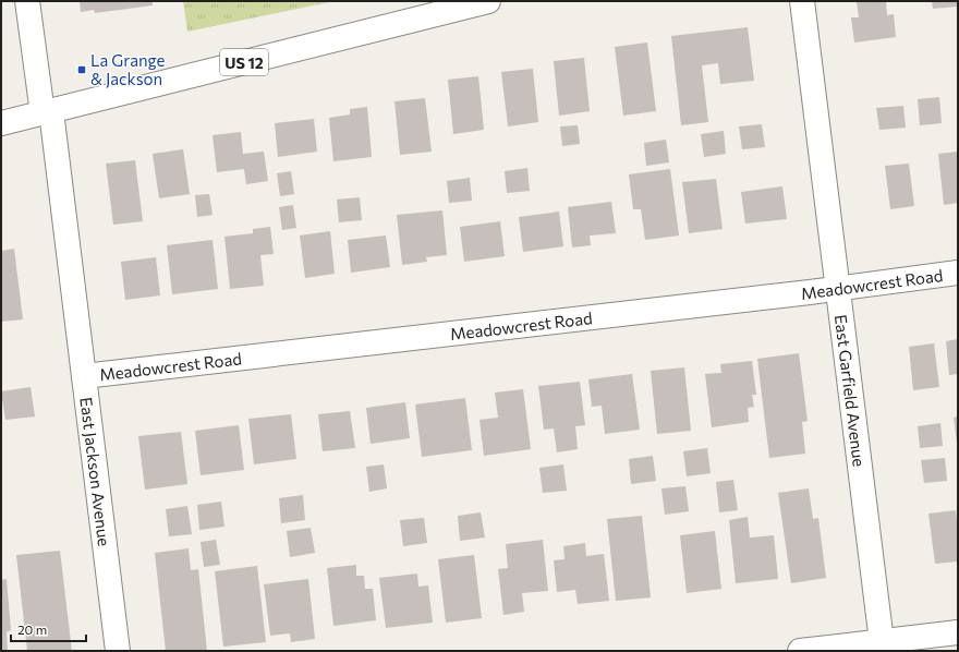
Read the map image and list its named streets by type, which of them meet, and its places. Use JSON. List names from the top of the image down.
{
  "streets": {
    "street": [
      "US 12",
      "Meadowcrest Road",
      "East Garfield Avenue",
      "East Jackson Avenue"
    ]
  },
  "crossings": [
    ["US 12", "East Jackson Avenue"],
    ["Meadowcrest Road", "East Garfield Avenue"],
    ["Meadowcrest Road", "East Jackson Avenue"]
  ],
  "places": {
    "transit": ["La Grange & Jackson"]
  },
  "scale_bar": "20 m"
}
